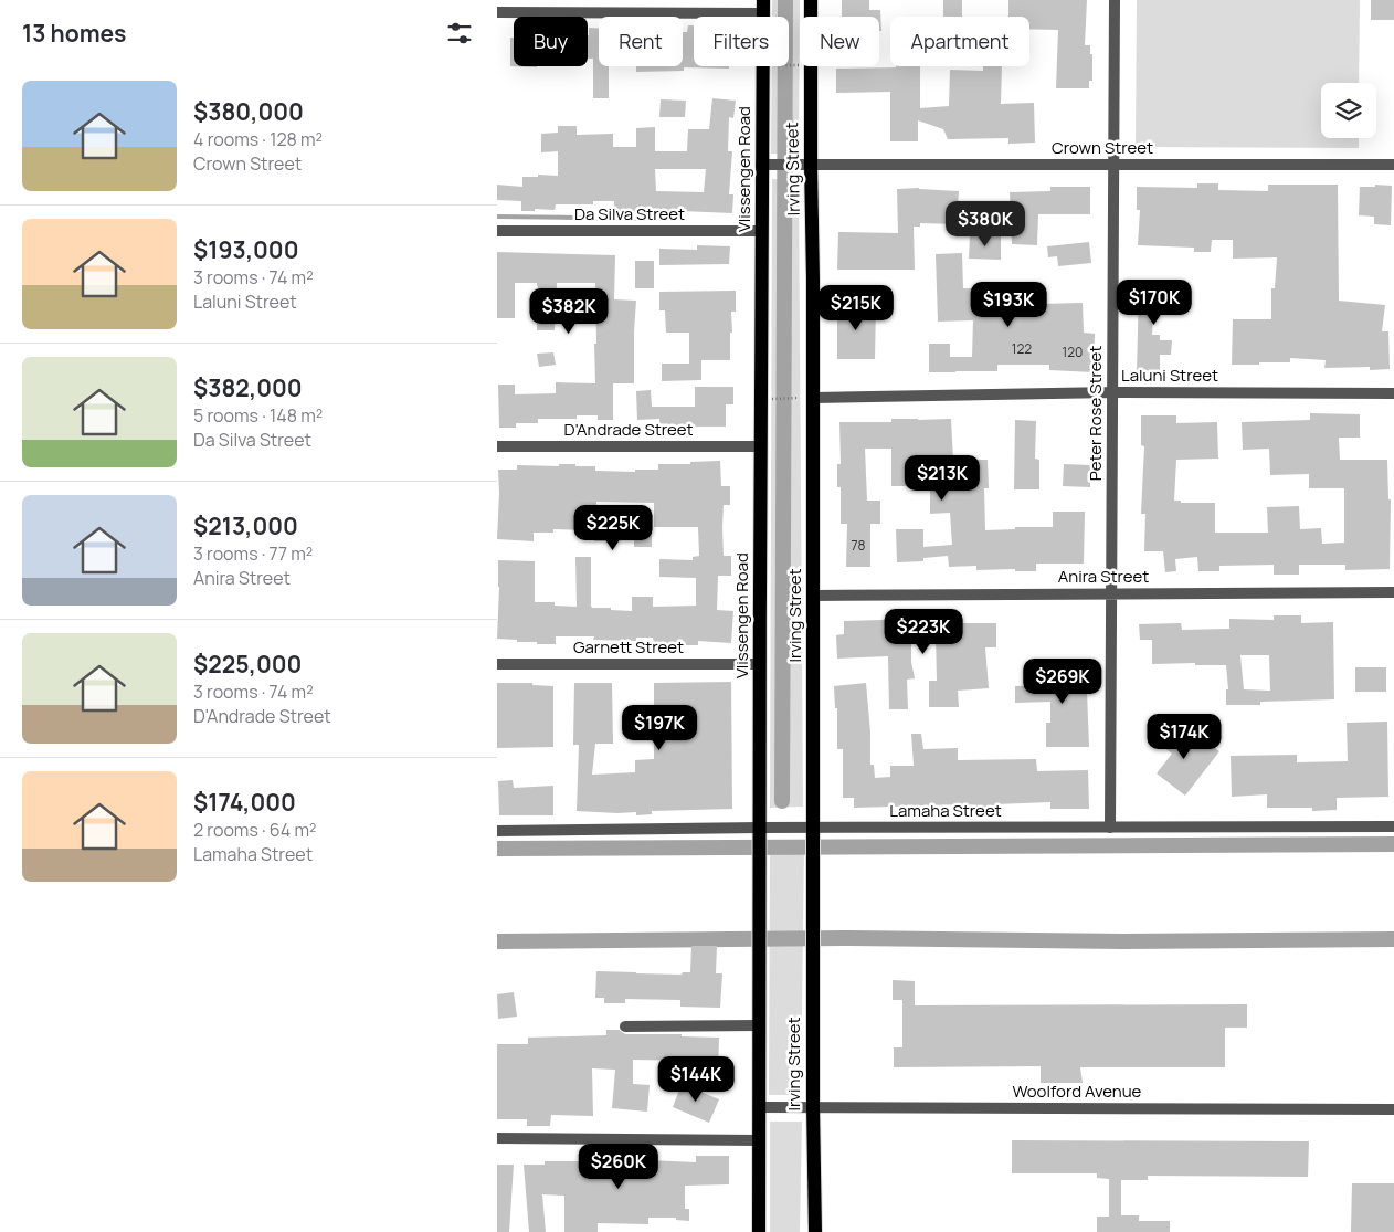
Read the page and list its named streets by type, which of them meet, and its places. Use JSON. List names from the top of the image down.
{
  "streets": {
    "main road": ["Vlissengen Road", "Irving Street"],
    "street": [
      "Crown Street",
      "Da Silva Street",
      "Laluni Street",
      "Peter Rose Street",
      "D'Andrade Street",
      "Anira Street",
      "Garnett Street",
      "Lamaha Street",
      "Woolford Avenue"
    ]
  },
  "crossings": [
    ["Crown Street", "Vlissengen Road"],
    ["Crown Street", "Irving Street"],
    ["Crown Street", "Peter Rose Street"],
    ["Vlissengen Road", "Da Silva Street"],
    ["Vlissengen Road", "D'Andrade Street"],
    ["Vlissengen Road", "Garnett Street"],
    ["Vlissengen Road", "Lamaha Street"],
    ["Vlissengen Road", "Woolford Avenue"],
    ["Irving Street", "Laluni Street"],
    ["Irving Street", "Anira Street"],
    ["Irving Street", "Lamaha Street"],
    ["Irving Street", "Woolford Avenue"],
    ["Laluni Street", "Peter Rose Street"],
    ["Peter Rose Street", "Anira Street"],
    ["Peter Rose Street", "Lamaha Street"]
  ],
  "house_numbers": ["122", "120", "78"],
  "page": {
    "heading": "13 homes",
    "chip": [
      "Buy",
      "Rent",
      "Filters",
      "New",
      "Apartment"
    ],
    "list": [
      {
        "name": "$380,000",
        "note": "4 rooms · 128 m² · Crown Street"
      },
      {
        "name": "$193,000",
        "note": "3 rooms · 74 m² · Laluni Street"
      },
      {
        "name": "$382,000",
        "note": "5 rooms · 148 m² · Da Silva Street"
      },
      {
        "name": "$213,000",
        "note": "3 rooms · 77 m² · Anira Street"
      },
      {
        "name": "$225,000",
        "note": "3 rooms · 74 m² · D'Andrade Street"
      },
      {
        "name": "$174,000",
        "note": "2 rooms · 64 m² · Lamaha Street"
      }
    ],
    "price": [
      "$380K",
      "$170K",
      "$193K",
      "$215K",
      "$382K",
      "$213K",
      "$225K",
      "$223K",
      "$269K",
      "$197K",
      "$174K",
      "$144K",
      "$260K"
    ]
  }
}
